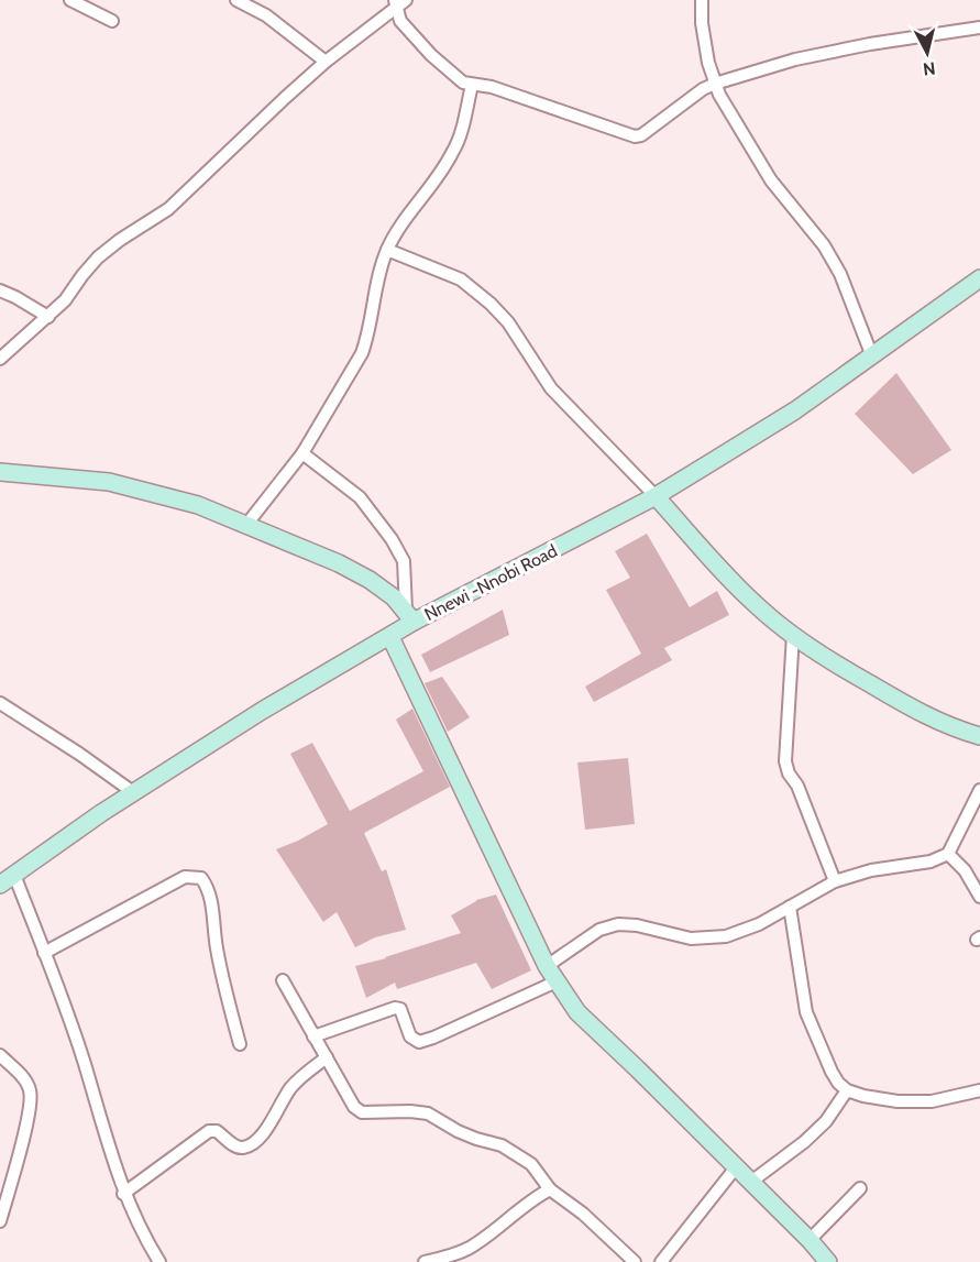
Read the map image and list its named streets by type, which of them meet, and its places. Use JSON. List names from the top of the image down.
{
  "streets": {
    "street": ["Nnewi -Nnobi Road"]
  },
  "north": "bottom"
}
